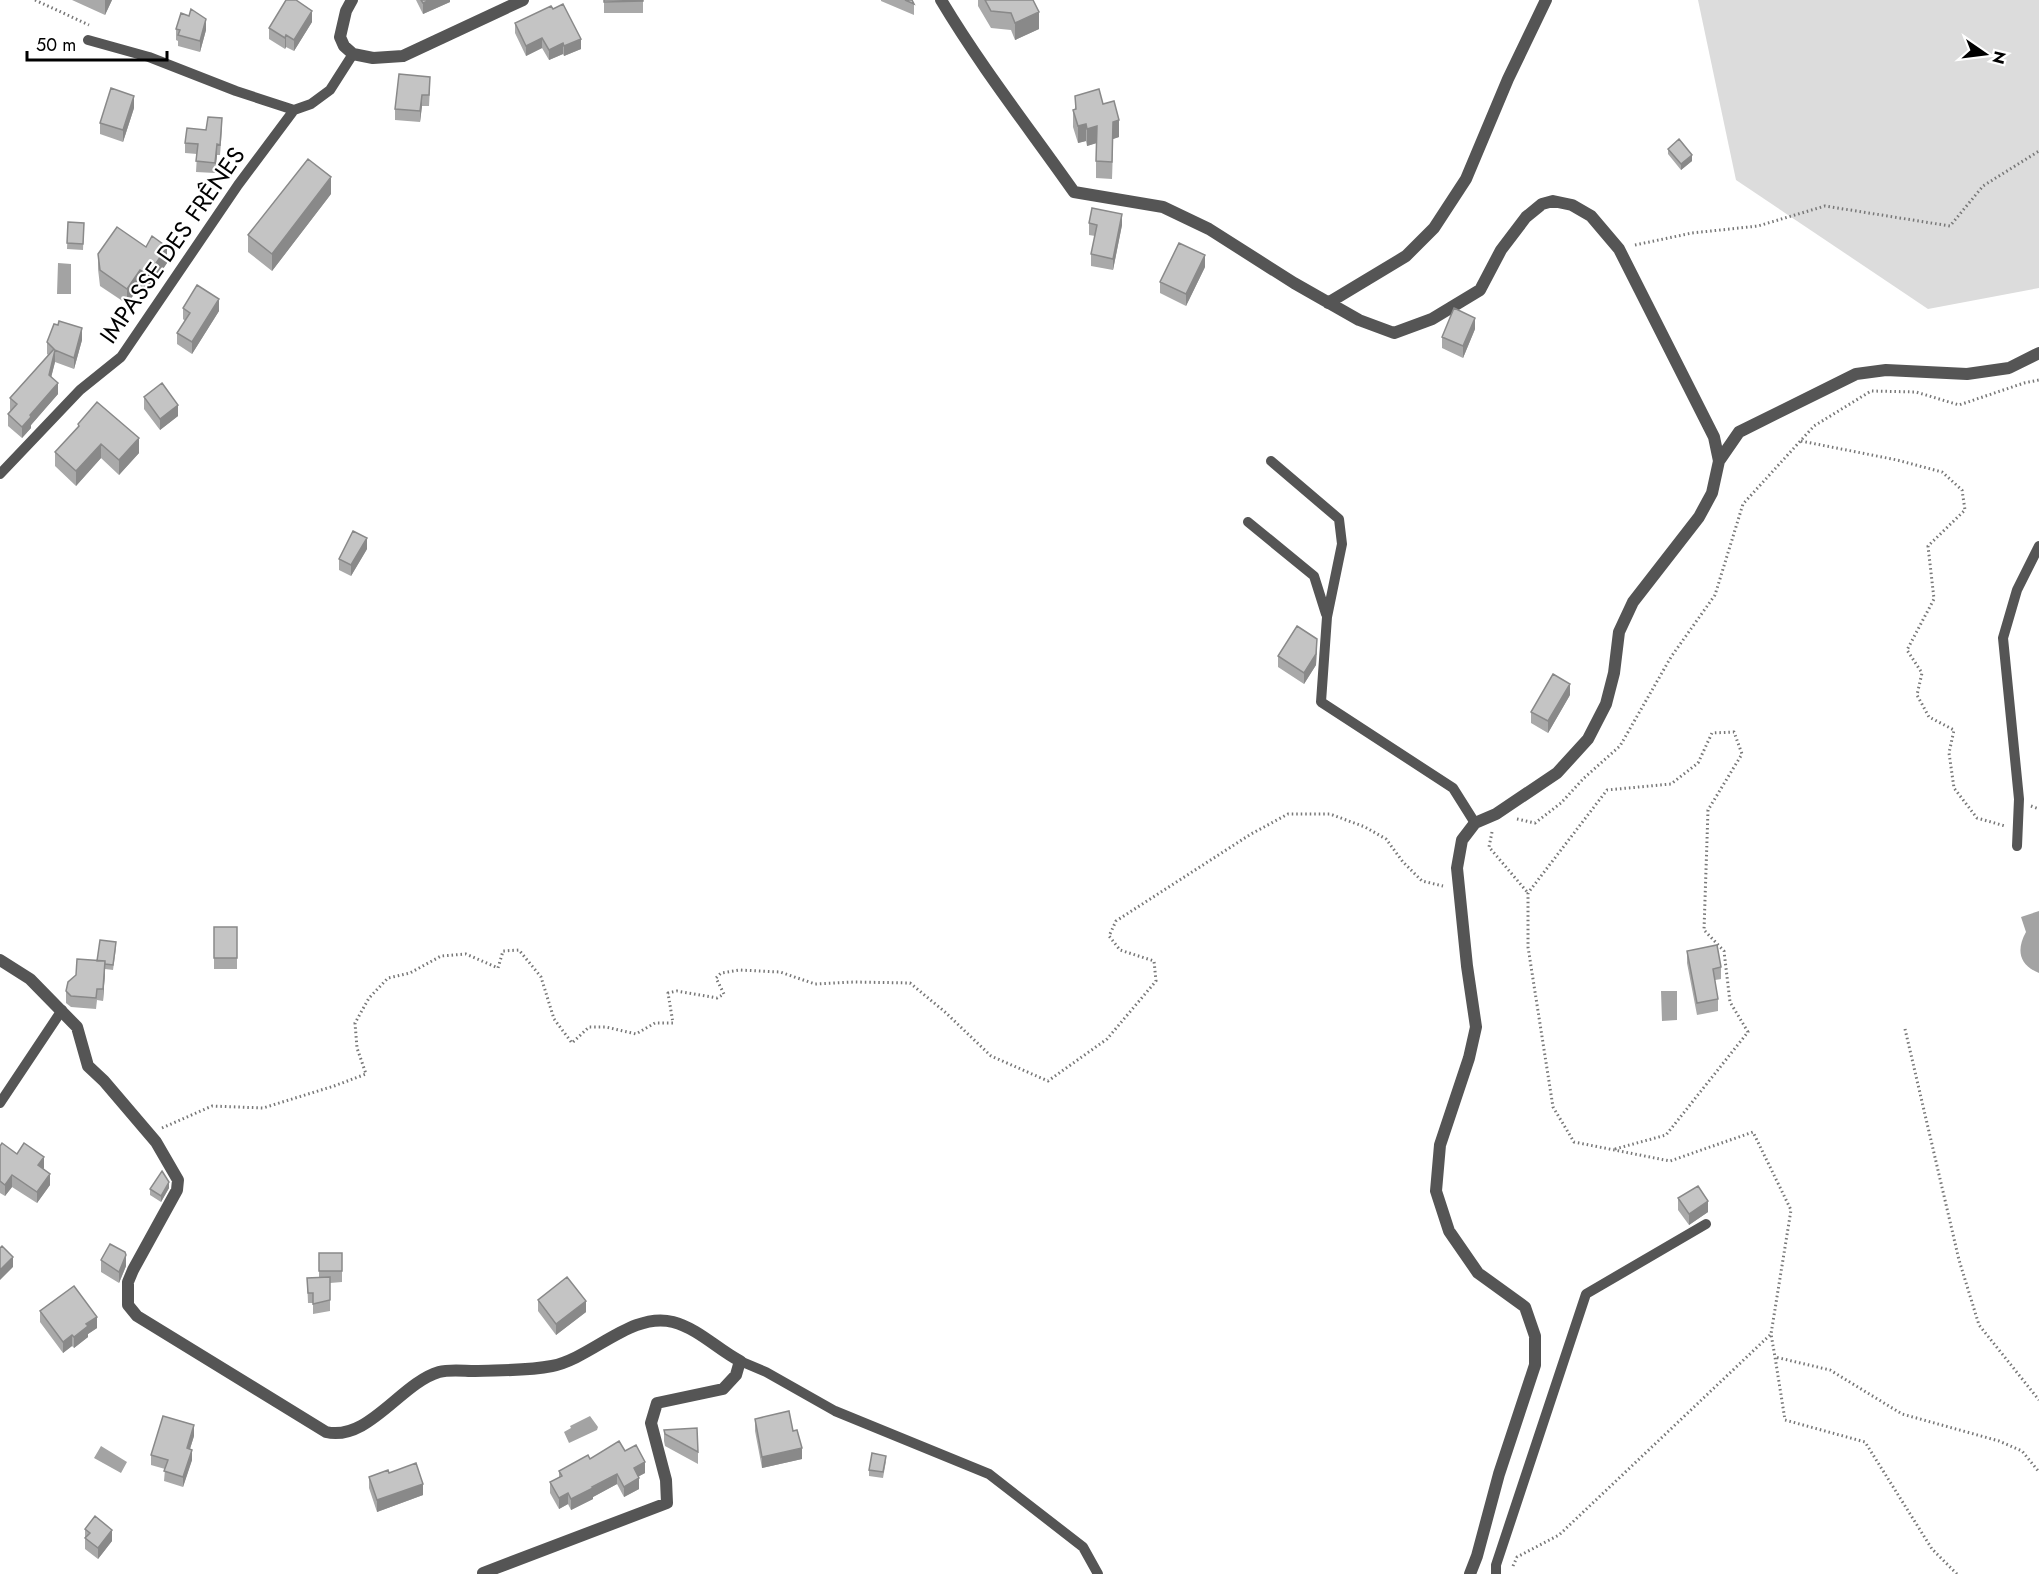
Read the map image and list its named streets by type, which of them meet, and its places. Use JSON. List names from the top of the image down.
{
  "streets": {
    "lane": ["IMPASSE DES FRÊNES"]
  },
  "scale_bar": "50 m",
  "north": "right"
}
